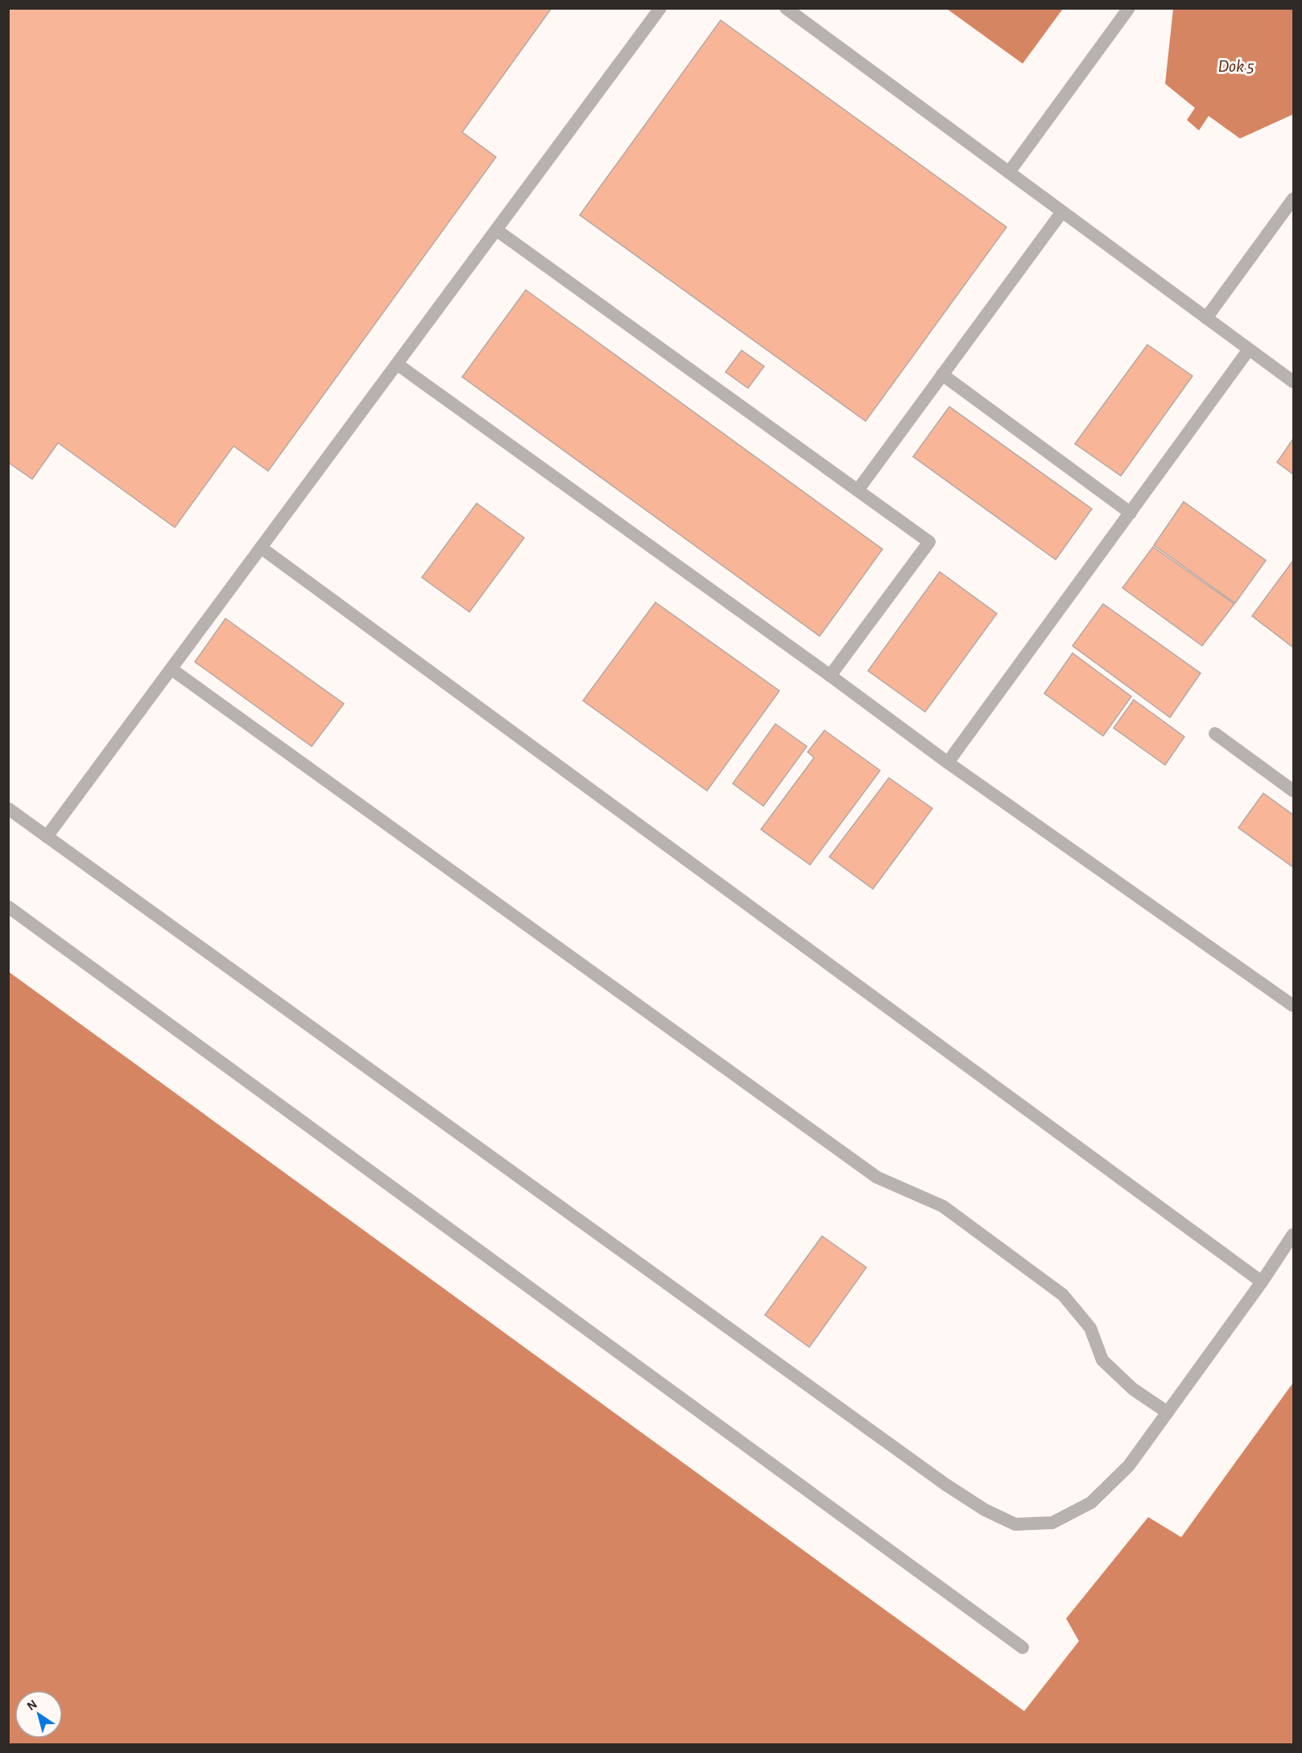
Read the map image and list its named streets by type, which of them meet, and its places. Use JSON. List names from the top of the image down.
{
  "water": ["Dok 5"],
  "north": "top left"
}
